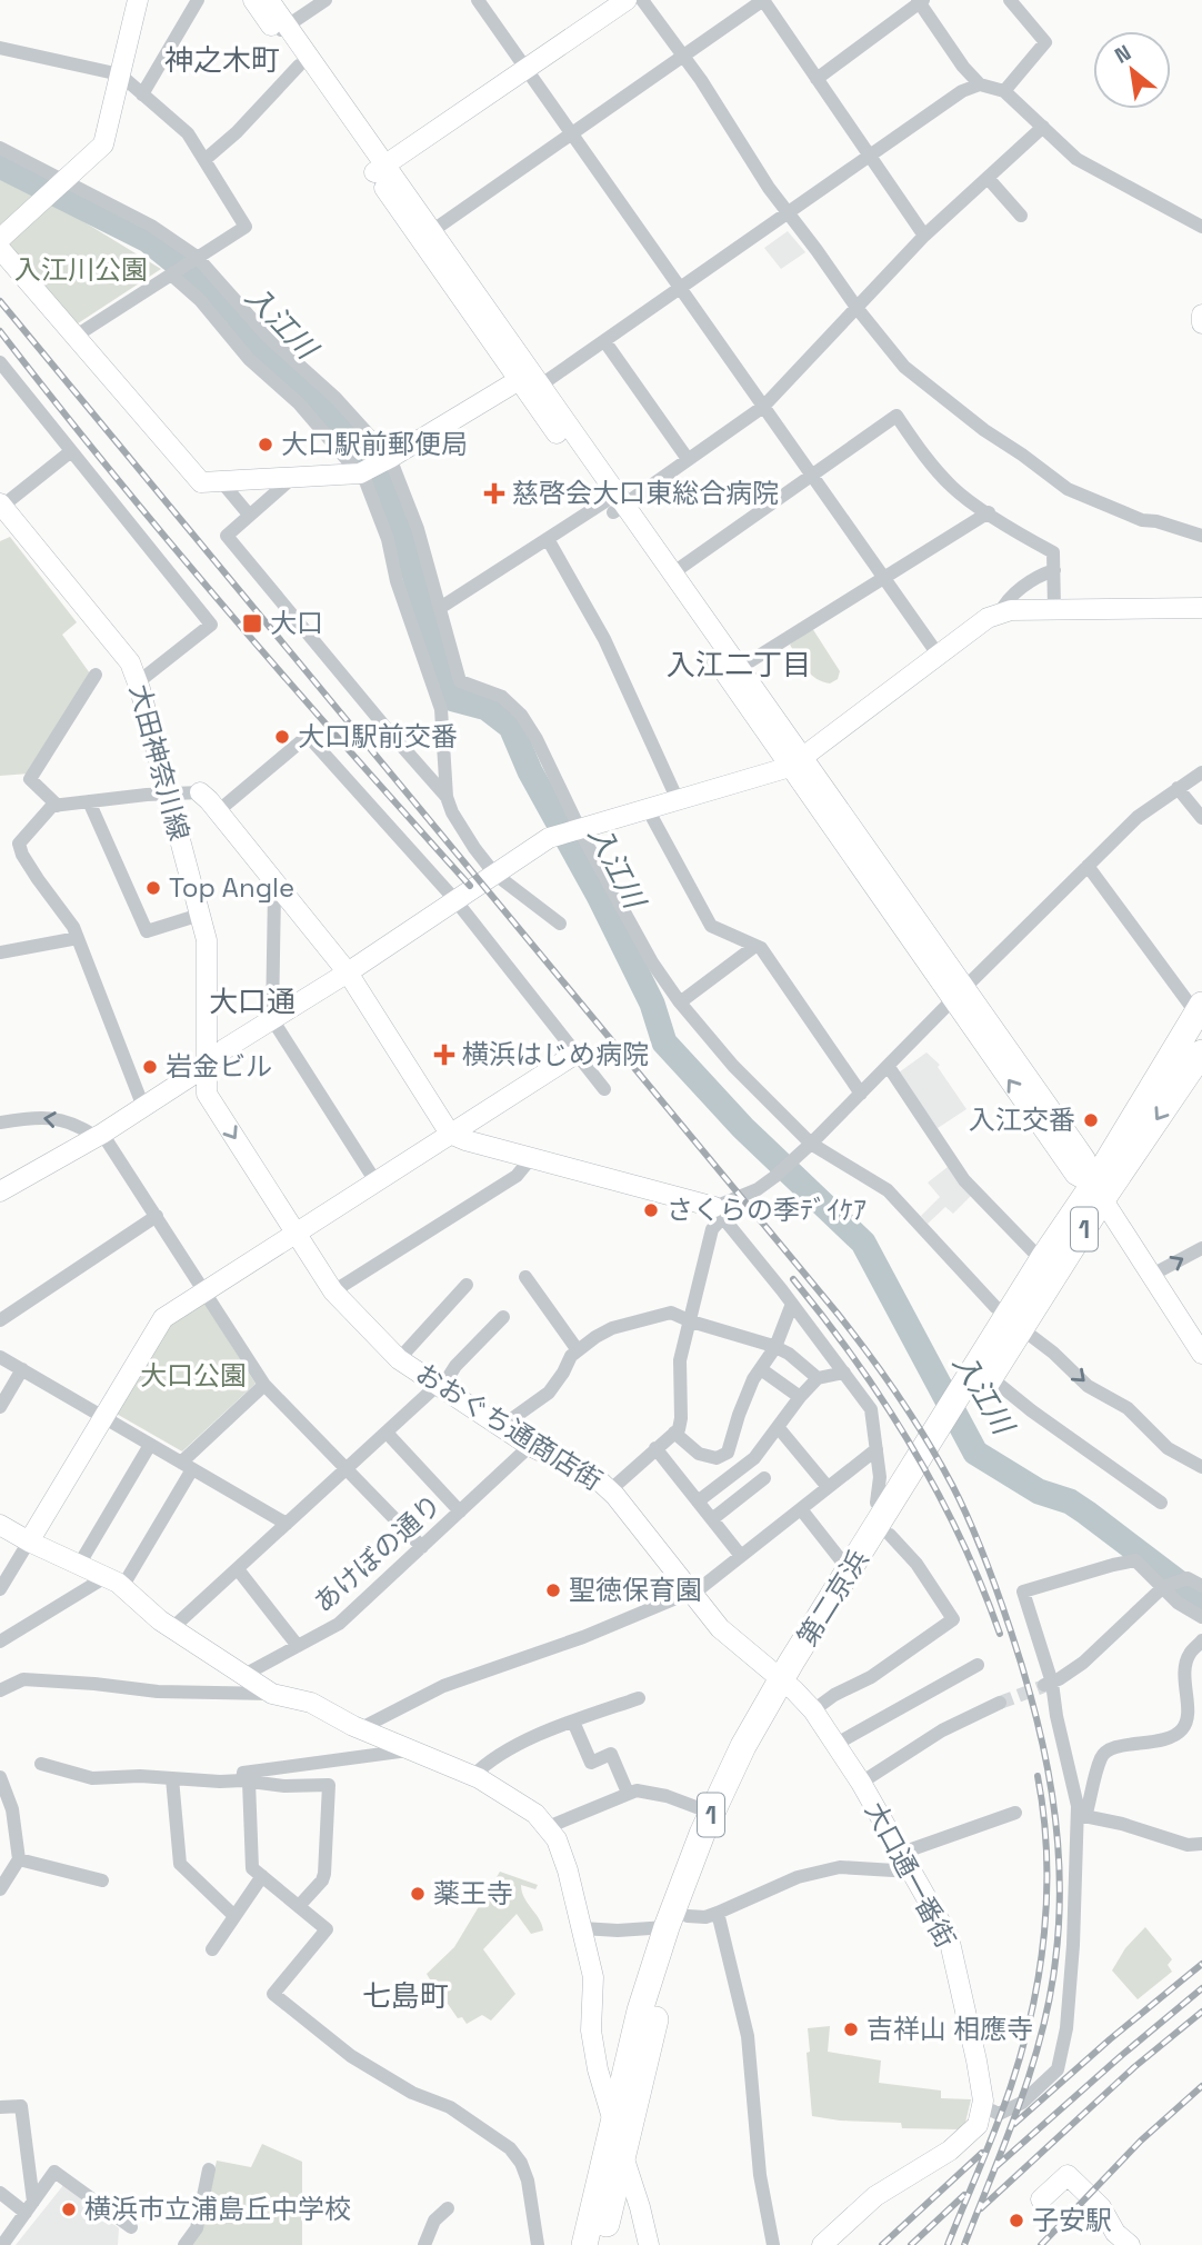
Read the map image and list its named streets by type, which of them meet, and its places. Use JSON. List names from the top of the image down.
{
  "streets": {
    "highway": ["1", "第二京浜"],
    "street": [
      "大田神奈川線",
      "おおぐち通商店街",
      "あけぼの通り",
      "大口通一番街"
    ]
  },
  "crossings": [
    ["大田神奈川線", "おおぐち通商店街"],
    ["おおぐち通商店街", "あけぼの通り"],
    ["おおぐち通商店街", "第二京浜"],
    ["おおぐち通商店街", "大口通一番街"],
    ["第二京浜", "大口通一番街"]
  ],
  "districts": [
    "神之木町",
    "入江二丁目",
    "大口通",
    "七島町"
  ],
  "water": ["入江川"],
  "parks": ["入江川公園", "大口公園"],
  "places": {
    "other": [
      "大口駅前郵便局",
      "大口駅前交番",
      "Top Angle",
      "岩金ビル",
      "入江交番",
      "さくらの季ﾃﾞｲｹｱ",
      "聖徳保育園",
      "薬王寺",
      "吉祥山 相應寺",
      "横浜市立浦島丘中学校",
      "子安駅"
    ],
    "health": ["慈啓会大口東総合病院", "横浜はじめ病院"],
    "transit": ["大口"]
  },
  "north": "top left"
}
